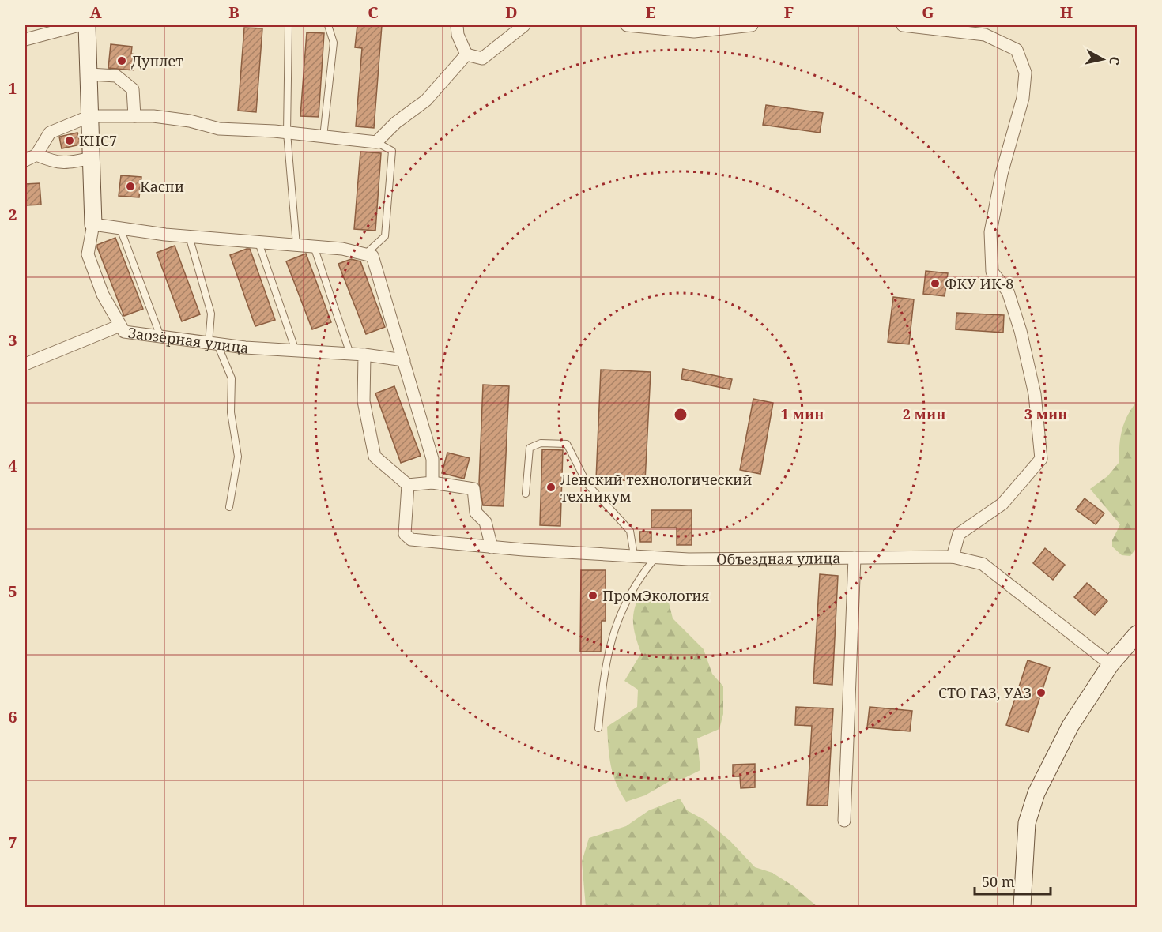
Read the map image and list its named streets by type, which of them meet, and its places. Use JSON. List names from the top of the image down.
{
  "streets": {
    "main road": ["Заозёрная улица"],
    "street": ["Объездная улица"]
  },
  "places": [
    "Дуплет",
    "КНС7",
    "Каспи",
    "ФКУ ИК-8",
    "Ленский технологический техникум",
    "ПромЭкология",
    "СТО ГАЗ, УАЗ"
  ],
  "scale_bar": "50 m",
  "north": "right",
  "grid": {
    "columns": [
      "A",
      "B",
      "C",
      "D",
      "E",
      "F",
      "G",
      "H"
    ],
    "rows": [
      "1",
      "2",
      "3",
      "4",
      "5",
      "6",
      "7"
    ]
  },
  "rings": ["1 мин", "2 мин", "3 мин"]
}
